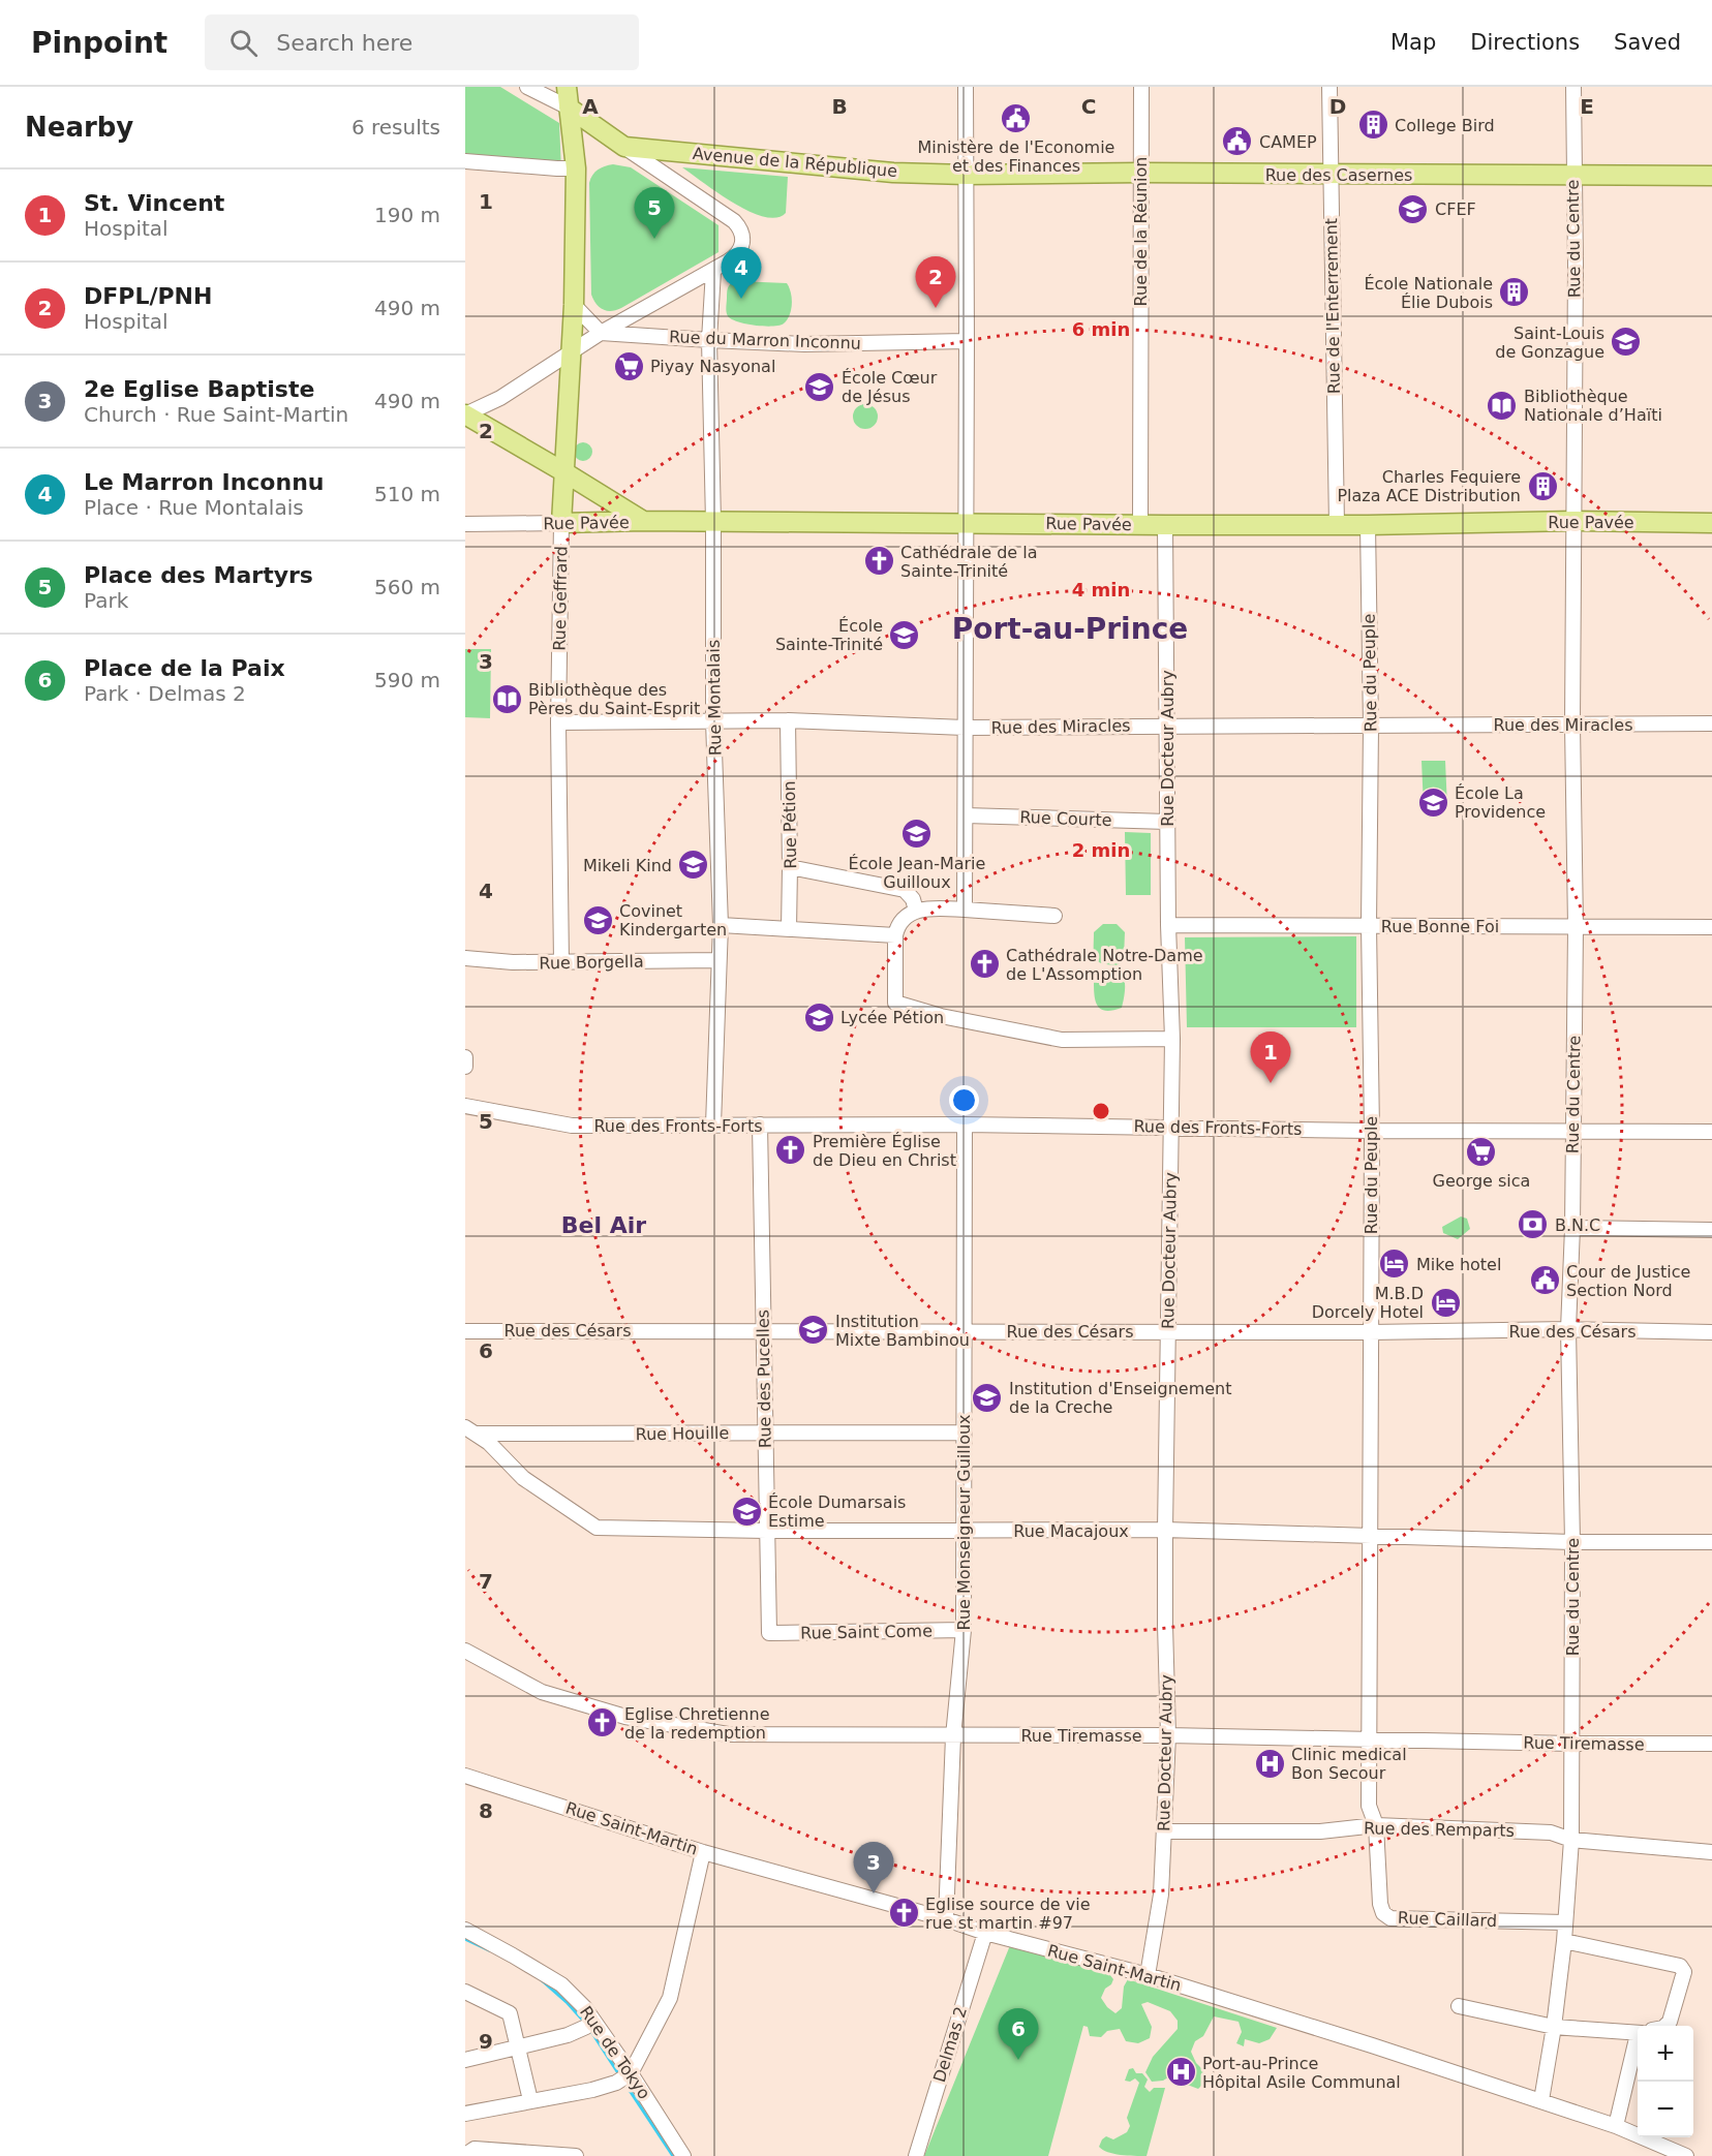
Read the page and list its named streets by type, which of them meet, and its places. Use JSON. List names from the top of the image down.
{
  "streets": {
    "main road": [
      "Avenue de la République",
      "Rue des Casernes",
      "Rue Pavée",
      "Rue Geffrard"
    ],
    "street": [
      "Rue de la Réunion",
      "Rue du Centre",
      "Rue de l'Enterrement",
      "Rue du Marron Inconnu",
      "Rue du Peuple",
      "Rue Montalais",
      "Rue des Miracles",
      "Rue Docteur Aubry",
      "Rue Courte",
      "Rue Pétion",
      "Rue Bonne Foi",
      "Rue Borgella",
      "Rue des Fronts-Forts",
      "Rue des Césars",
      "Rue des Pucelles",
      "Rue Houille",
      "Rue Monseigneur Guilloux",
      "Rue Macajoux",
      "Rue Saint Come",
      "Rue Tiremasse",
      "Rue Saint-Martin",
      "Rue des Remparts",
      "Rue Caillard",
      "Delmas 2",
      "Rue de Tokyo"
    ]
  },
  "crossings": [
    ["Avenue de la République", "Rue des Casernes"],
    ["Rue des Casernes", "Rue de la Réunion"],
    ["Rue des Casernes", "Rue du Centre"],
    ["Rue des Casernes", "Rue de l'Enterrement"],
    ["Rue de la Réunion", "Rue Pavée"],
    ["Rue du Centre", "Rue Pavée"],
    ["Rue du Centre", "Rue des Miracles"],
    ["Rue du Centre", "Rue Bonne Foi"],
    ["Rue du Centre", "Rue des Fronts-Forts"],
    ["Rue du Centre", "Rue des Césars"],
    ["Rue du Centre", "Rue Macajoux"],
    ["Rue du Centre", "Rue Tiremasse"],
    ["Rue du Centre", "Rue Saint-Martin"],
    ["Rue du Centre", "Rue des Remparts"],
    ["Rue du Centre", "Rue Caillard"],
    ["Rue de l'Enterrement", "Rue Pavée"],
    ["Rue du Marron Inconnu", "Rue Montalais"],
    ["Rue Pavée", "Rue Geffrard"],
    ["Rue Pavée", "Rue du Peuple"],
    ["Rue Pavée", "Rue Montalais"],
    ["Rue Pavée", "Rue Docteur Aubry"],
    ["Rue Geffrard", "Rue des Miracles"],
    ["Rue Geffrard", "Rue Borgella"],
    ["Rue du Peuple", "Rue des Miracles"],
    ["Rue du Peuple", "Rue Bonne Foi"],
    ["Rue du Peuple", "Rue des Fronts-Forts"],
    ["Rue du Peuple", "Rue des Césars"],
    ["Rue du Peuple", "Rue Macajoux"],
    ["Rue du Peuple", "Rue Tiremasse"],
    ["Rue du Peuple", "Rue des Remparts"],
    ["Rue du Peuple", "Rue Caillard"],
    ["Rue Montalais", "Rue des Miracles"],
    ["Rue Montalais", "Rue Borgella"],
    ["Rue Montalais", "Rue des Fronts-Forts"],
    ["Rue des Miracles", "Rue Docteur Aubry"],
    ["Rue des Miracles", "Rue Pétion"],
    ["Rue Docteur Aubry", "Rue Courte"],
    ["Rue Docteur Aubry", "Rue Bonne Foi"],
    ["Rue Docteur Aubry", "Rue des Fronts-Forts"],
    ["Rue Docteur Aubry", "Rue des Césars"],
    ["Rue Docteur Aubry", "Rue Macajoux"],
    ["Rue Docteur Aubry", "Rue Tiremasse"],
    ["Rue Docteur Aubry", "Rue Saint-Martin"],
    ["Rue Docteur Aubry", "Rue des Remparts"],
    ["Rue des Fronts-Forts", "Rue des Pucelles"],
    ["Rue des Fronts-Forts", "Rue Monseigneur Guilloux"],
    ["Rue des Césars", "Rue des Pucelles"],
    ["Rue des Césars", "Rue Monseigneur Guilloux"],
    ["Rue des Pucelles", "Rue Houille"],
    ["Rue des Pucelles", "Rue Macajoux"],
    ["Rue des Pucelles", "Rue Saint Come"],
    ["Rue Houille", "Rue Monseigneur Guilloux"],
    ["Rue Houille", "Rue Macajoux"],
    ["Rue Monseigneur Guilloux", "Rue Macajoux"],
    ["Rue Monseigneur Guilloux", "Rue Saint Come"],
    ["Rue Monseigneur Guilloux", "Rue Tiremasse"],
    ["Rue Monseigneur Guilloux", "Rue Saint-Martin"],
    ["Rue Saint-Martin", "Delmas 2"],
    ["Rue des Remparts", "Rue Caillard"]
  ],
  "districts": ["Port-au-Prince", "Bel Air"],
  "places": {
    "public building": ["Ministère de l'Economie et des Finances", "CAMEP", "Cour de Justice Section Nord"],
    "building": ["College Bird", "École Nationale Élie Dubois", "Charles Fequiere Plaza ACE Distribution"],
    "school or university": [
      "CFEF",
      "Saint-Louis de Gonzague",
      "École Cœur de Jésus",
      "École Sainte-Trinité",
      "École La Providence",
      "École Jean-Marie Guilloux",
      "Mikeli Kind",
      "Covinet Kindergarten",
      "Lycée Pétion",
      "Institution Mixte Bambinou",
      "Institution d'Enseignement de la Creche",
      "École Dumarsais Estime"
    ],
    "supermarket": ["Piyay Nasyonal", "George sica"],
    "library": ["Bibliothèque Nationale d’Haïti", "Bibliothèque des Pères du Saint-Esprit"],
    "church": [
      "Cathédrale de la Sainte-Trinité",
      "Cathédrale Notre-Dame de L'Assomption",
      "Première Église de Dieu en Christ",
      "Eglise Chretienne de la redemption",
      "Eglise source de vie rue st martin #97"
    ],
    "bank": ["B.N.C"],
    "hotel": ["Mike hotel", "M.B.D Dorcely Hotel"],
    "hospital": ["Clinic medical Bon Secour", "Port-au-Prince Hôpital Asile Communal"]
  },
  "page": {
    "header": "Pinpoint",
    "search": "Search here",
    "nav": ["Map", "Directions", "Saved"],
    "heading": ["Nearby", "6 results"],
    "list": [
      {
        "mark": "1",
        "name": "St. Vincent",
        "note": "Hospital",
        "value": "190 m"
      },
      {
        "mark": "2",
        "name": "DFPL/PNH",
        "note": "Hospital",
        "value": "490 m"
      },
      {
        "mark": "3",
        "name": "2e Eglise Baptiste",
        "note": "Church · Rue Saint-Martin",
        "value": "490 m"
      },
      {
        "mark": "4",
        "name": "Le Marron Inconnu",
        "note": "Place · Rue Montalais",
        "value": "510 m"
      },
      {
        "mark": "5",
        "name": "Place des Martyrs",
        "note": "Park",
        "value": "560 m"
      },
      {
        "mark": "6",
        "name": "Place de la Paix",
        "note": "Park · Delmas 2",
        "value": "590 m"
      }
    ],
    "pins": [
      "5",
      "4",
      "2",
      "1",
      "3",
      "6"
    ],
    "map_buttons": ["+", "−"]
  },
  "grid": {
    "columns": [
      "A",
      "B",
      "C",
      "D",
      "E"
    ],
    "rows": [
      "1",
      "2",
      "3",
      "4",
      "5",
      "6",
      "7",
      "8",
      "9"
    ]
  },
  "rings": ["6 min", "4 min", "2 min"]
}
